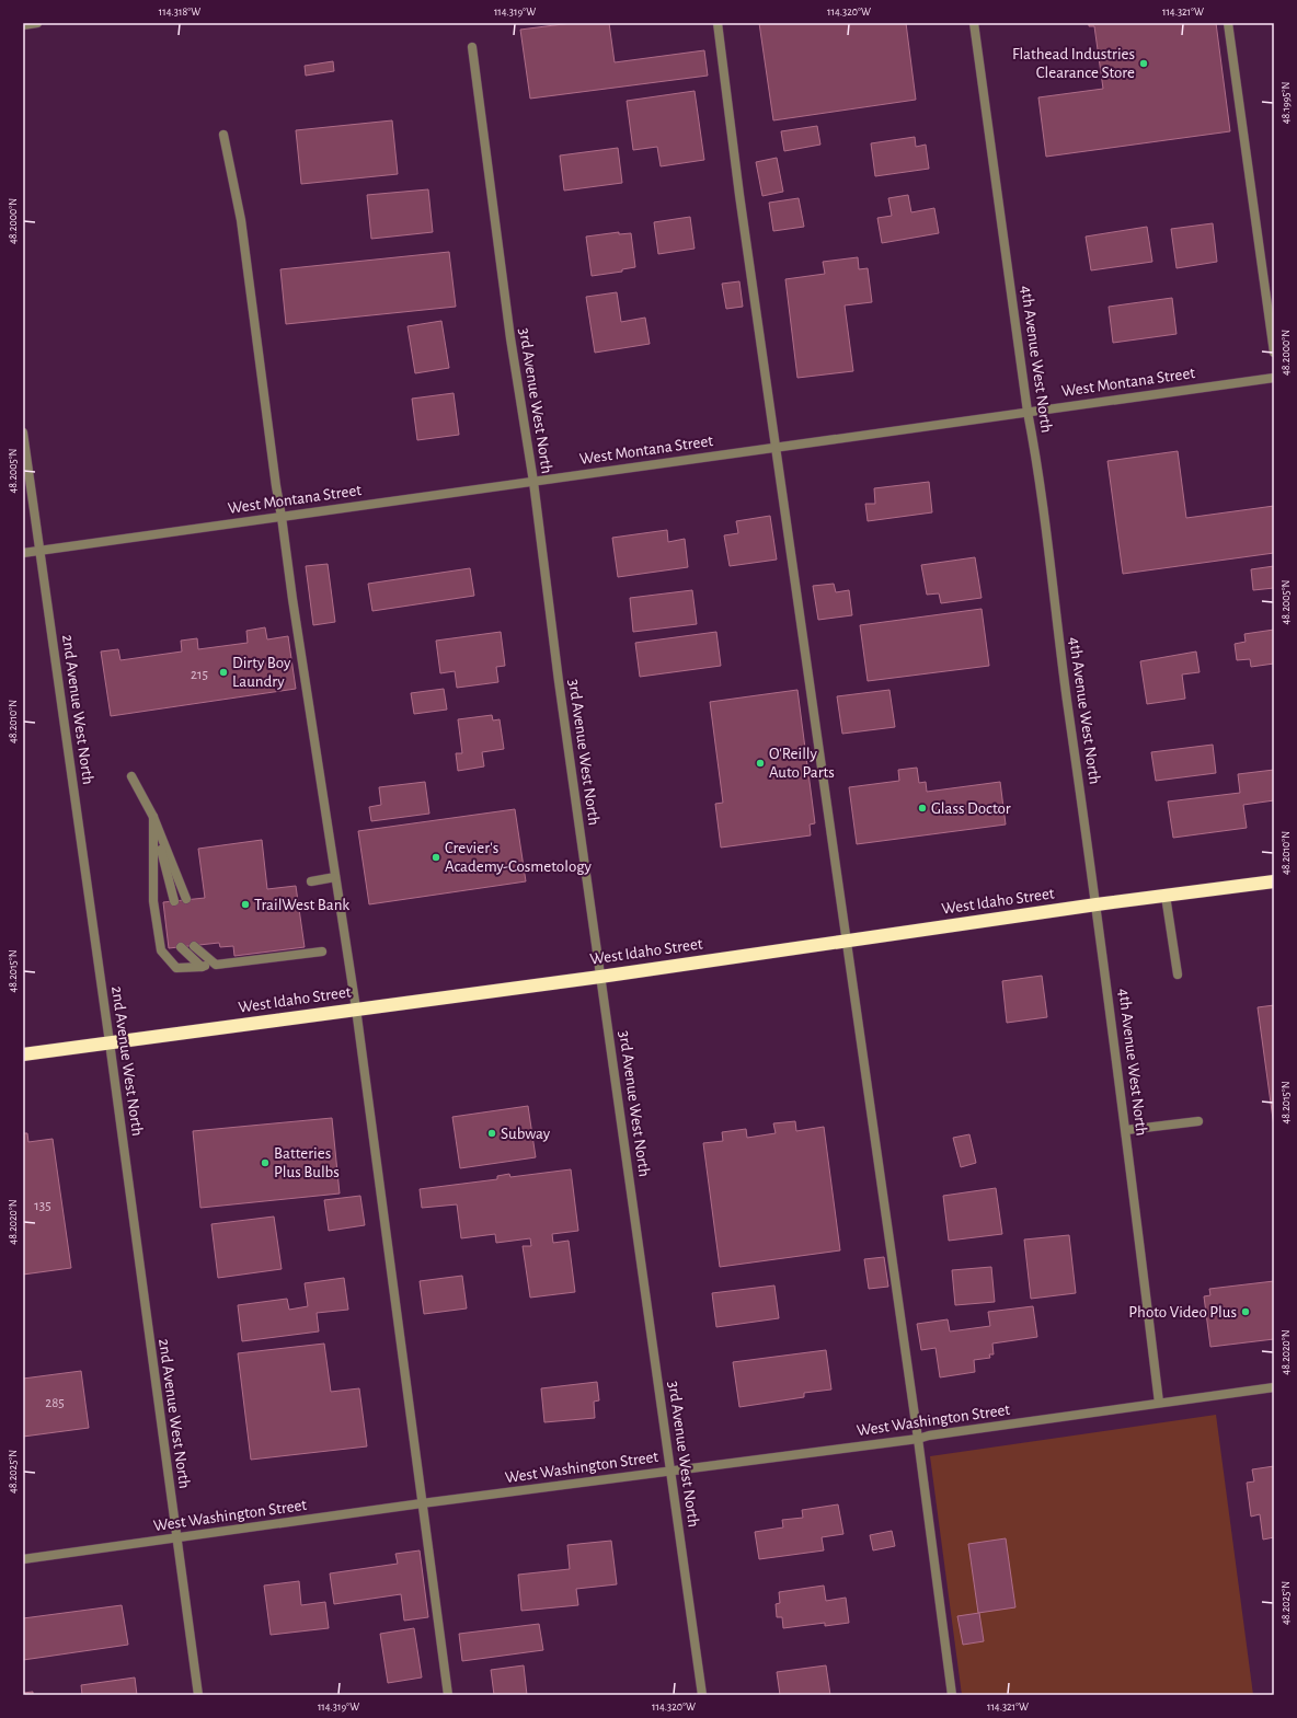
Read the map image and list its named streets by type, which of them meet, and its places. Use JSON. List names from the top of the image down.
{
  "streets": {
    "highway": ["West Idaho Street"],
    "street": [
      "4th Avenue West North",
      "West Montana Street",
      "3rd Avenue West North",
      "2nd Avenue West North",
      "West Washington Street"
    ]
  },
  "crossings": [
    ["4th Avenue West North", "West Montana Street"],
    ["4th Avenue West North", "West Idaho Street"],
    ["4th Avenue West North", "West Washington Street"],
    ["West Montana Street", "3rd Avenue West North"],
    ["West Montana Street", "2nd Avenue West North"],
    ["3rd Avenue West North", "West Idaho Street"],
    ["3rd Avenue West North", "West Washington Street"],
    ["2nd Avenue West North", "West Idaho Street"],
    ["2nd Avenue West North", "West Washington Street"]
  ],
  "places": [
    "Flathead Industries Clearance Store",
    "Dirty Boy Laundry",
    "O'Reilly Auto Parts",
    "Glass Doctor",
    "Crevier's Academy-Cosmetology",
    "TrailWest Bank",
    "Subway",
    "Batteries Plus Bulbs",
    "Photo Video Plus"
  ],
  "house_numbers": ["215", "135", "285"],
  "coordinates": [
    "114.318°W",
    "114.319°W",
    "114.320°W",
    "114.321°W",
    "48.1995°N",
    "48.2000°N",
    "48.2005°N",
    "48.2010°N",
    "48.2015°N",
    "48.2020°N",
    "48.2025°N"
  ]
}
